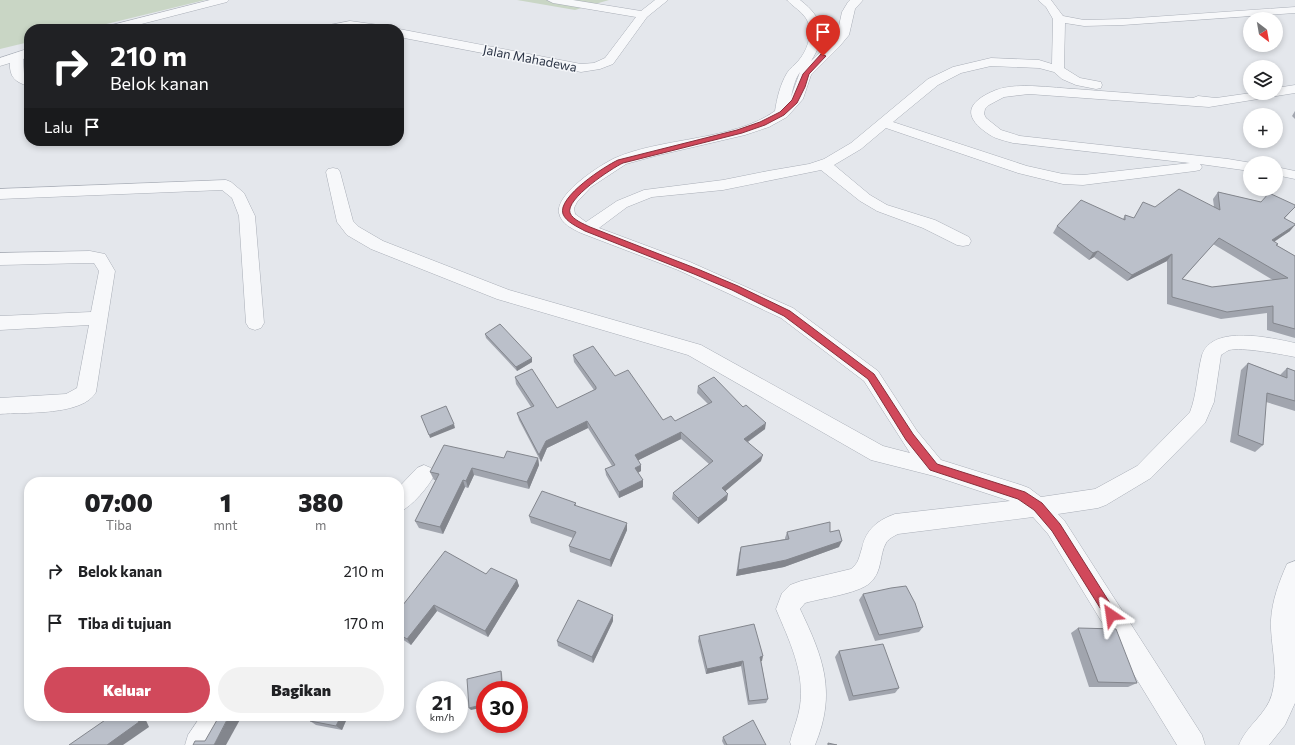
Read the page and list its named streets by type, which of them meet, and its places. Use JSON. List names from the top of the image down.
{
  "streets": {
    "street": ["Jalan Mahadewa"]
  },
  "north": "bottom right",
  "page": {
    "map_buttons": ["+", "−"],
    "turn": ["210 m", "Belok kanan"],
    "then": "Lalu",
    "eta": [
      "07:00",
      "Tiba",
      "1",
      "mnt",
      "380",
      "m"
    ],
    "list": [
      {
        "name": "Belok kanan",
        "value": "210 m"
      },
      {
        "name": "Tiba di tujuan",
        "value": "170 m"
      }
    ],
    "buttons": ["Keluar", "Bagikan"],
    "speed": "21 km/h",
    "limit": "30"
  }
}
